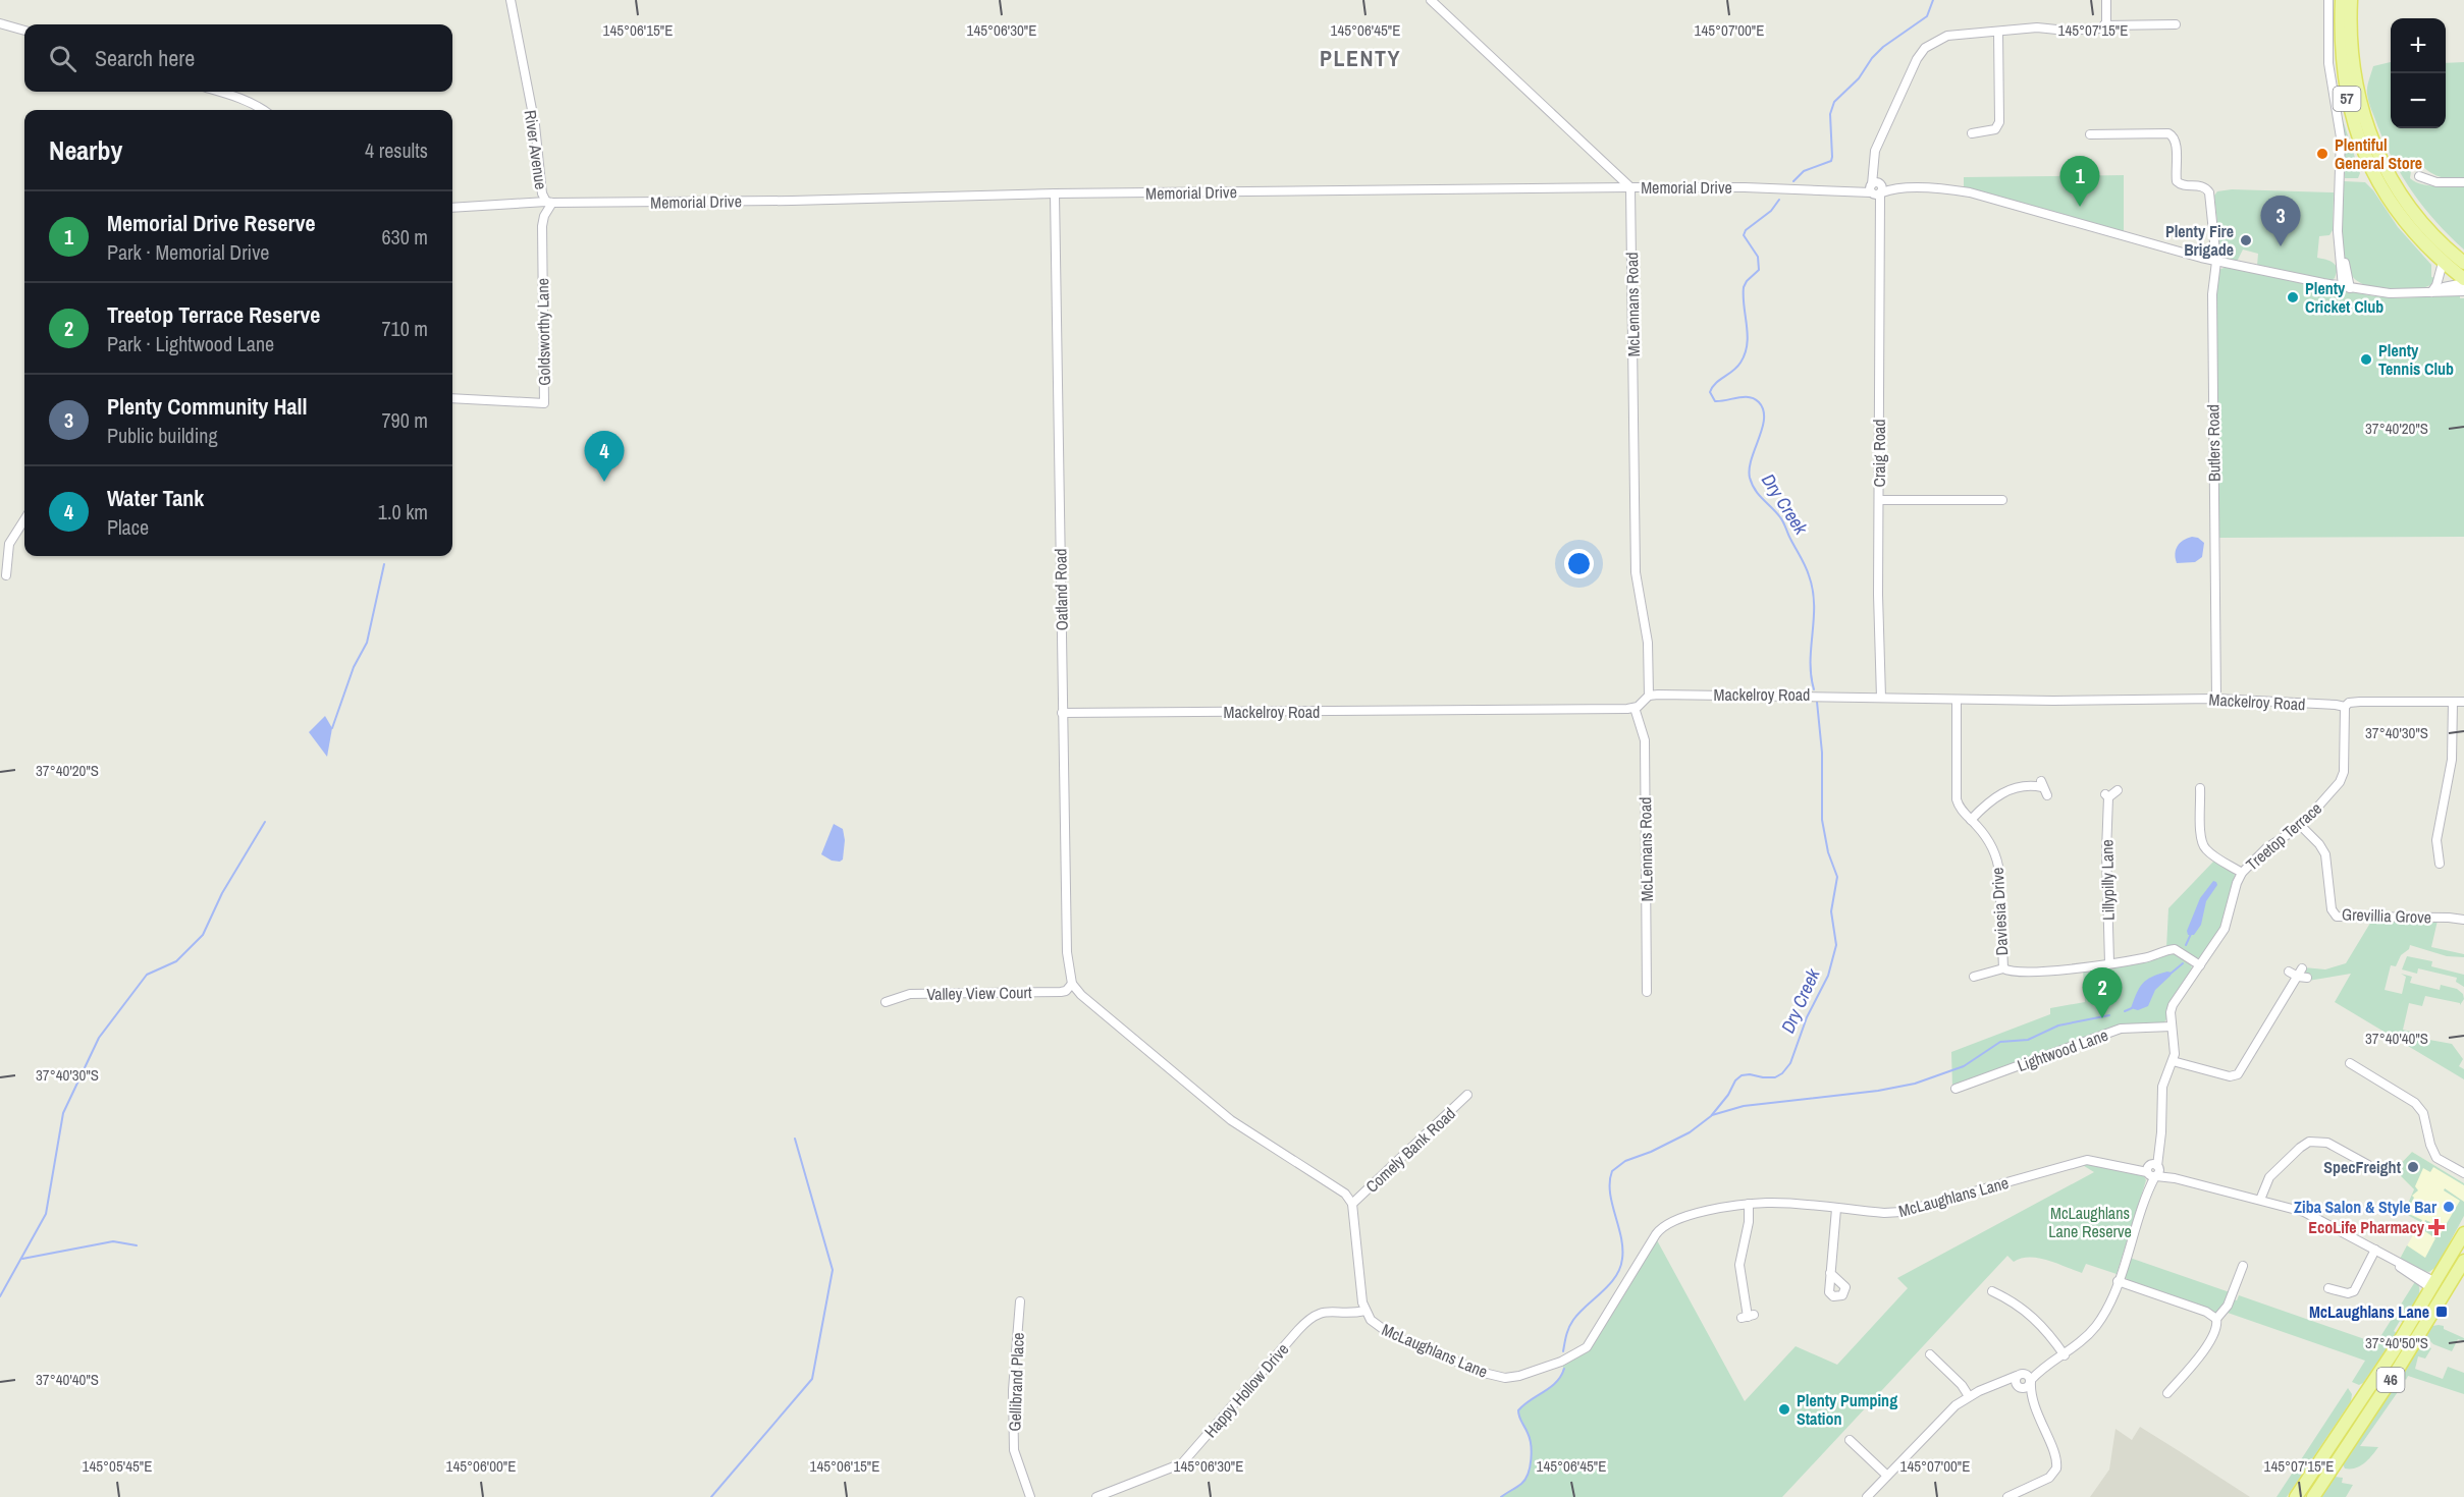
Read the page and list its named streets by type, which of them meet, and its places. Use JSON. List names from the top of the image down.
{
  "streets": {
    "main road": ["57", "46"],
    "street": [
      "River Avenue",
      "Memorial Drive",
      "McLennans Road",
      "Goldsworthy Lane",
      "Butlers Road",
      "Craig Road",
      "Oatland Road",
      "Mackelroy Road",
      "Treetop Terrace",
      "Lillypilly Lane",
      "Daviesia Drive",
      "Grevillia Grove",
      "Valley View Court",
      "Lightwood Lane",
      "Comely Bank Road",
      "McLaughlans Lane",
      "Gellibrand Place",
      "Happy Hollow Drive"
    ]
  },
  "crossings": [
    ["57", "Memorial Drive"],
    ["River Avenue", "Memorial Drive"],
    ["River Avenue", "Goldsworthy Lane"],
    ["Memorial Drive", "McLennans Road"],
    ["Memorial Drive", "Goldsworthy Lane"],
    ["Memorial Drive", "Butlers Road"],
    ["Memorial Drive", "Craig Road"],
    ["Memorial Drive", "Oatland Road"],
    ["McLennans Road", "Mackelroy Road"],
    ["Butlers Road", "Mackelroy Road"],
    ["Craig Road", "Mackelroy Road"],
    ["Oatland Road", "Mackelroy Road"],
    ["Oatland Road", "Valley View Court"],
    ["Mackelroy Road", "Treetop Terrace"],
    ["Mackelroy Road", "Daviesia Drive"],
    ["Treetop Terrace", "Daviesia Drive"],
    ["Treetop Terrace", "Grevillia Grove"],
    ["Treetop Terrace", "Lightwood Lane"],
    ["Treetop Terrace", "McLaughlans Lane"],
    ["Lillypilly Lane", "Daviesia Drive"],
    ["Comely Bank Road", "McLaughlans Lane"],
    ["McLaughlans Lane", "46"],
    ["McLaughlans Lane", "Happy Hollow Drive"]
  ],
  "districts": ["PLENTY"],
  "water": ["Dry Creek"],
  "parks": ["McLaughlans Lane Reserve"],
  "places": {
    "other": [
      "Plentiful General Store",
      "Plenty Fire Brigade",
      "Plenty Cricket Club",
      "Plenty Tennis Club",
      "SpecFreight",
      "Ziba Salon & Style Bar",
      "Plenty Pumping Station"
    ],
    "health": ["EcoLife Pharmacy"],
    "transit": ["McLaughlans Lane"]
  },
  "page": {
    "map_buttons": ["+", "−"],
    "search": "Search here",
    "heading": ["Nearby", "4 results"],
    "pins": [
      "1",
      "3",
      "4",
      "2"
    ],
    "list": [
      {
        "mark": "1",
        "name": "Memorial Drive Reserve",
        "note": "Park · Memorial Drive",
        "value": "630 m"
      },
      {
        "mark": "2",
        "name": "Treetop Terrace Reserve",
        "note": "Park · Lightwood Lane",
        "value": "710 m"
      },
      {
        "mark": "3",
        "name": "Plenty Community Hall",
        "note": "Public building",
        "value": "790 m"
      },
      {
        "mark": "4",
        "name": "Water Tank",
        "note": "Place",
        "value": "1.0 km"
      }
    ]
  },
  "coordinates": [
    "145°06'15\"E",
    "145°06'30\"E",
    "145°06'45\"E",
    "145°07'00\"E",
    "145°07'15\"E",
    "37°40'20\"S",
    "37°40'30\"S",
    "37°40'40\"S",
    "37°40'50\"S",
    "145°05'45\"E",
    "145°06'00\"E"
  ]
}
